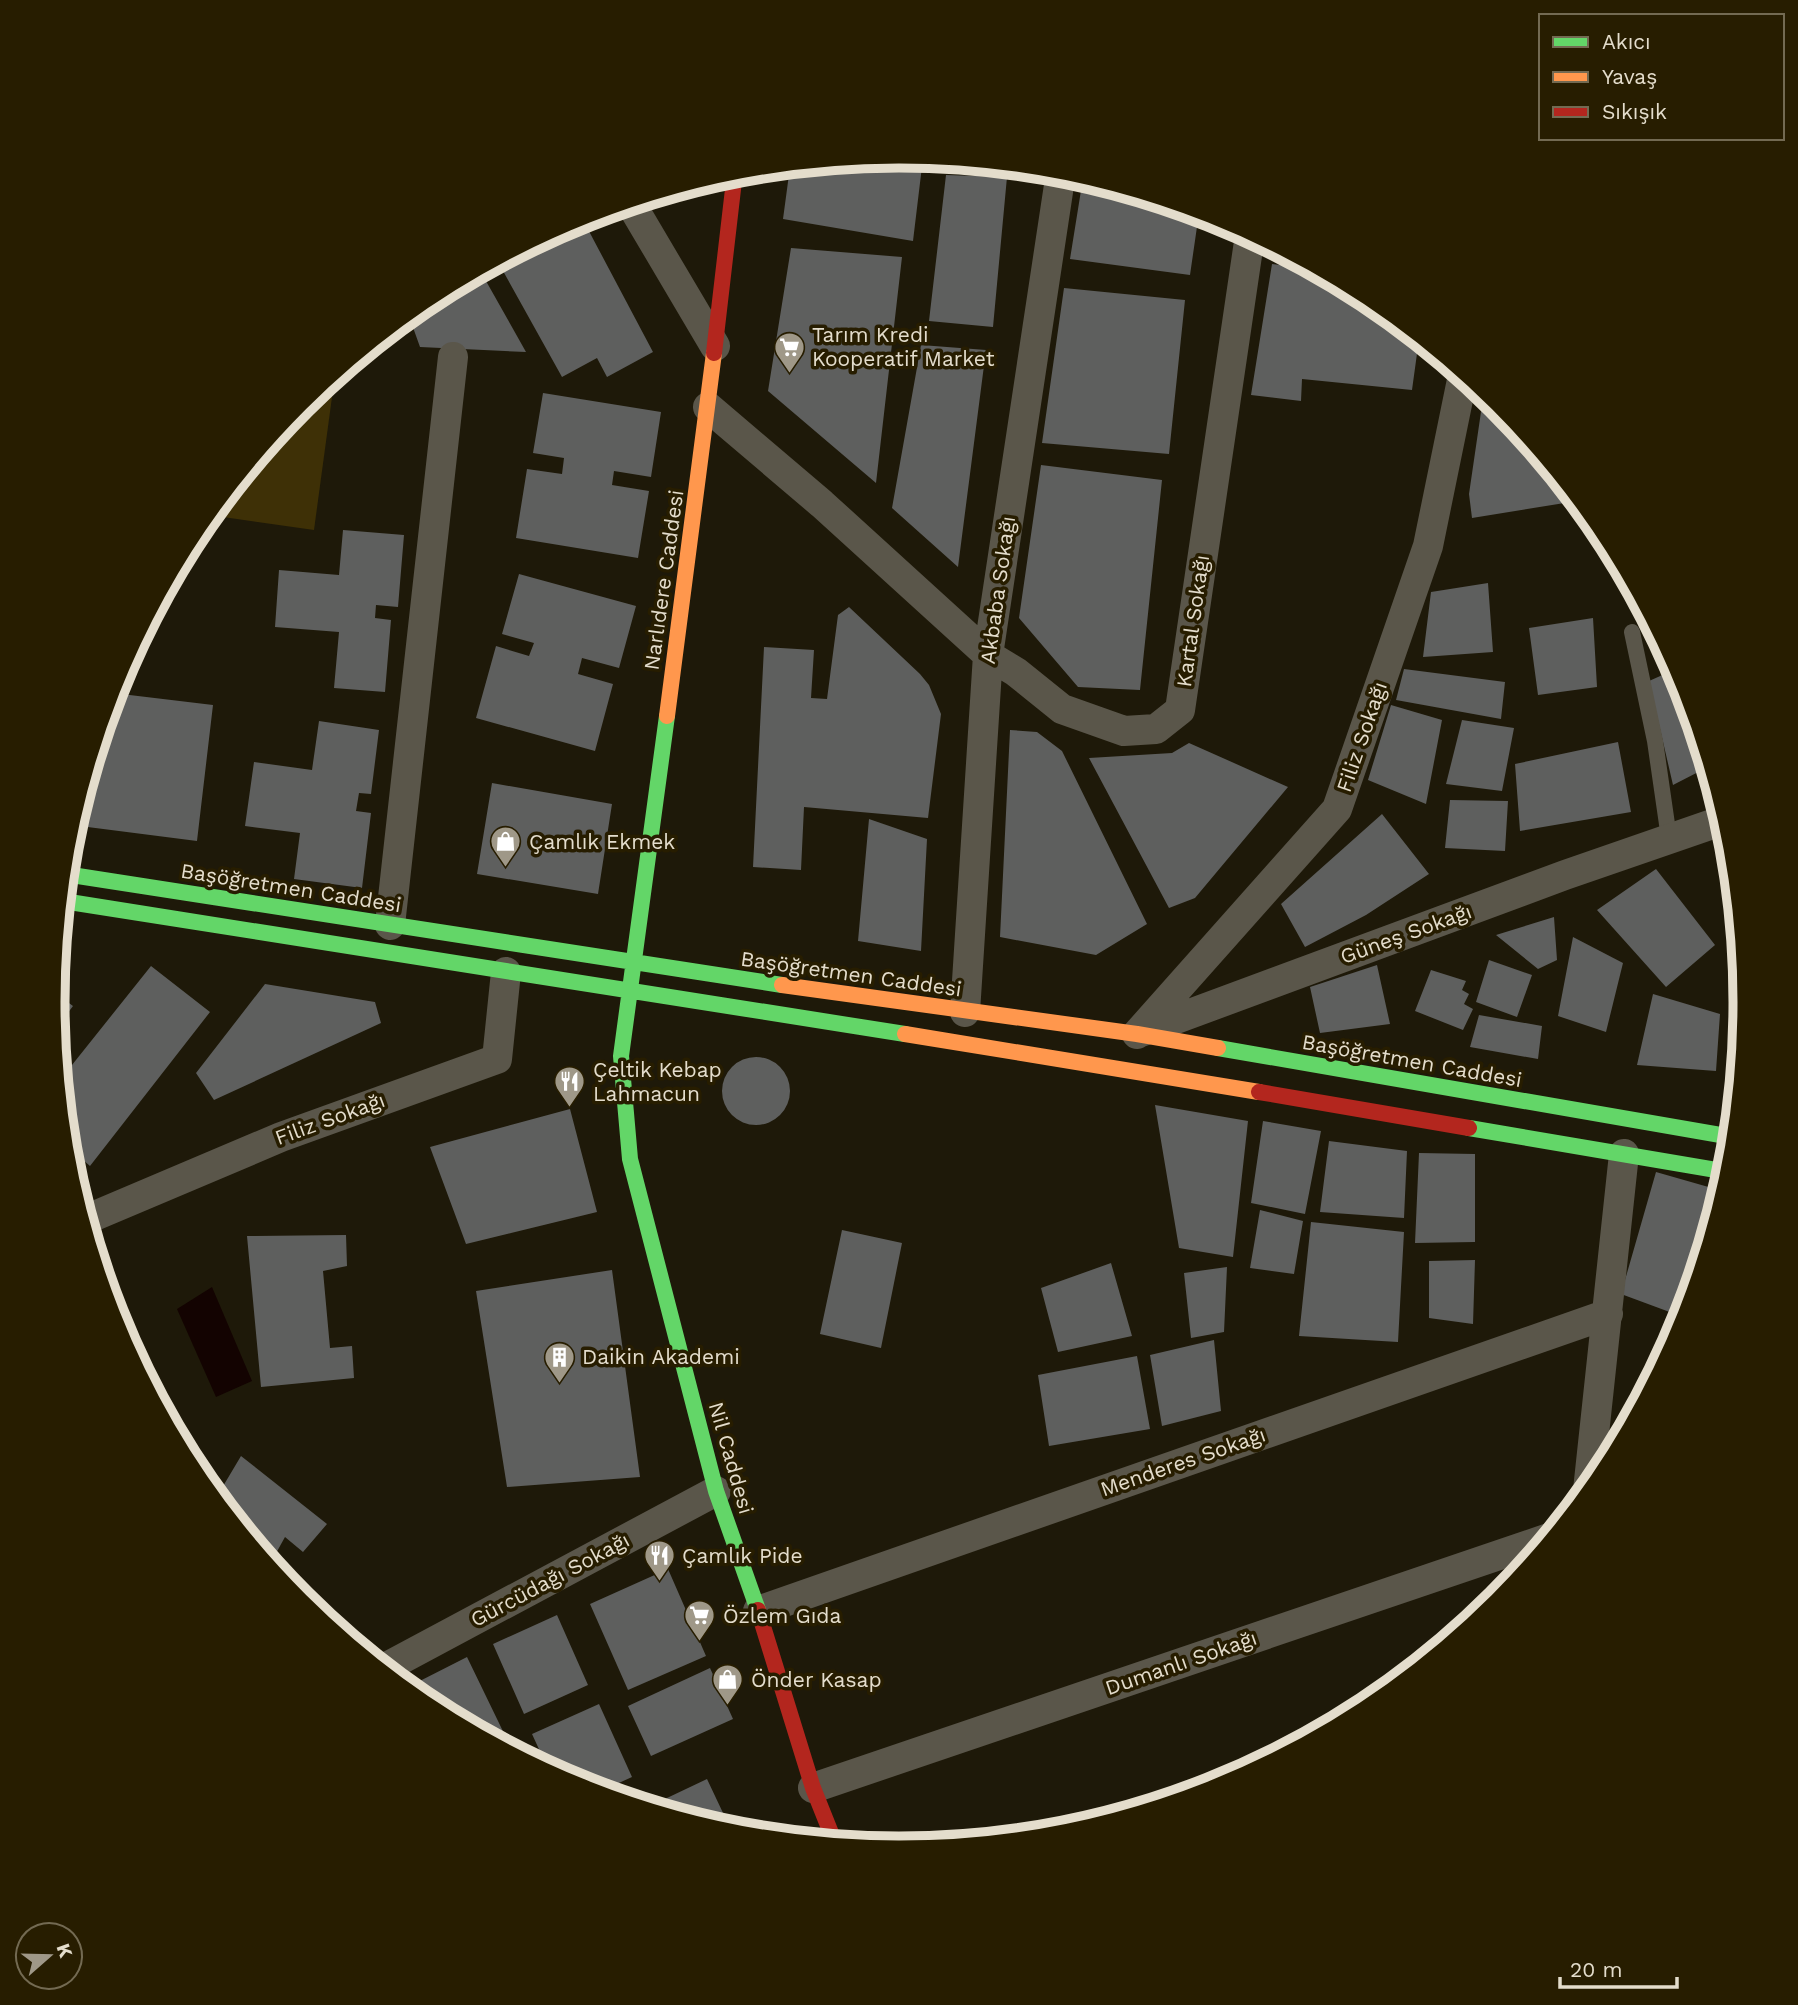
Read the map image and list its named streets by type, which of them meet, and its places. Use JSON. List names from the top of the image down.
{
  "streets": {
    "main road": ["Narlıdere Caddesi", "Başöğretmen Caddesi", "Nil Caddesi"],
    "street": [
      "Akbaba Sokağı",
      "Kartal Sokağı",
      "Filiz Sokağı",
      "Güneş Sokağı",
      "Menderes Sokağı",
      "Gürcüdağı Sokağı",
      "Dumanlı Sokağı"
    ]
  },
  "crossings": [
    ["Narlıdere Caddesi", "Kartal Sokağı"],
    ["Narlıdere Caddesi", "Başöğretmen Caddesi"],
    ["Narlıdere Caddesi", "Nil Caddesi"],
    ["Akbaba Sokağı", "Kartal Sokağı"],
    ["Akbaba Sokağı", "Başöğretmen Caddesi"],
    ["Filiz Sokağı", "Başöğretmen Caddesi"],
    ["Filiz Sokağı", "Güneş Sokağı"],
    ["Başöğretmen Caddesi", "Güneş Sokağı"],
    ["Başöğretmen Caddesi", "Nil Caddesi"],
    ["Nil Caddesi", "Menderes Sokağı"],
    ["Nil Caddesi", "Gürcüdağı Sokağı"],
    ["Nil Caddesi", "Dumanlı Sokağı"]
  ],
  "places": {
    "supermarket": ["Tarım Kredi Kooperatif Market", "Özlem Gıda"],
    "shop": ["Çamlık Ekmek", "Önder Kasap"],
    "restaurant": ["Çeltik Kebap Lahmacun", "Çamlık Pide"],
    "building": ["Daikin Akademi"]
  },
  "legend": ["Akıcı", "Yavaş", "Sıkışık"],
  "scale_bar": "20 m",
  "north": "right"
}
